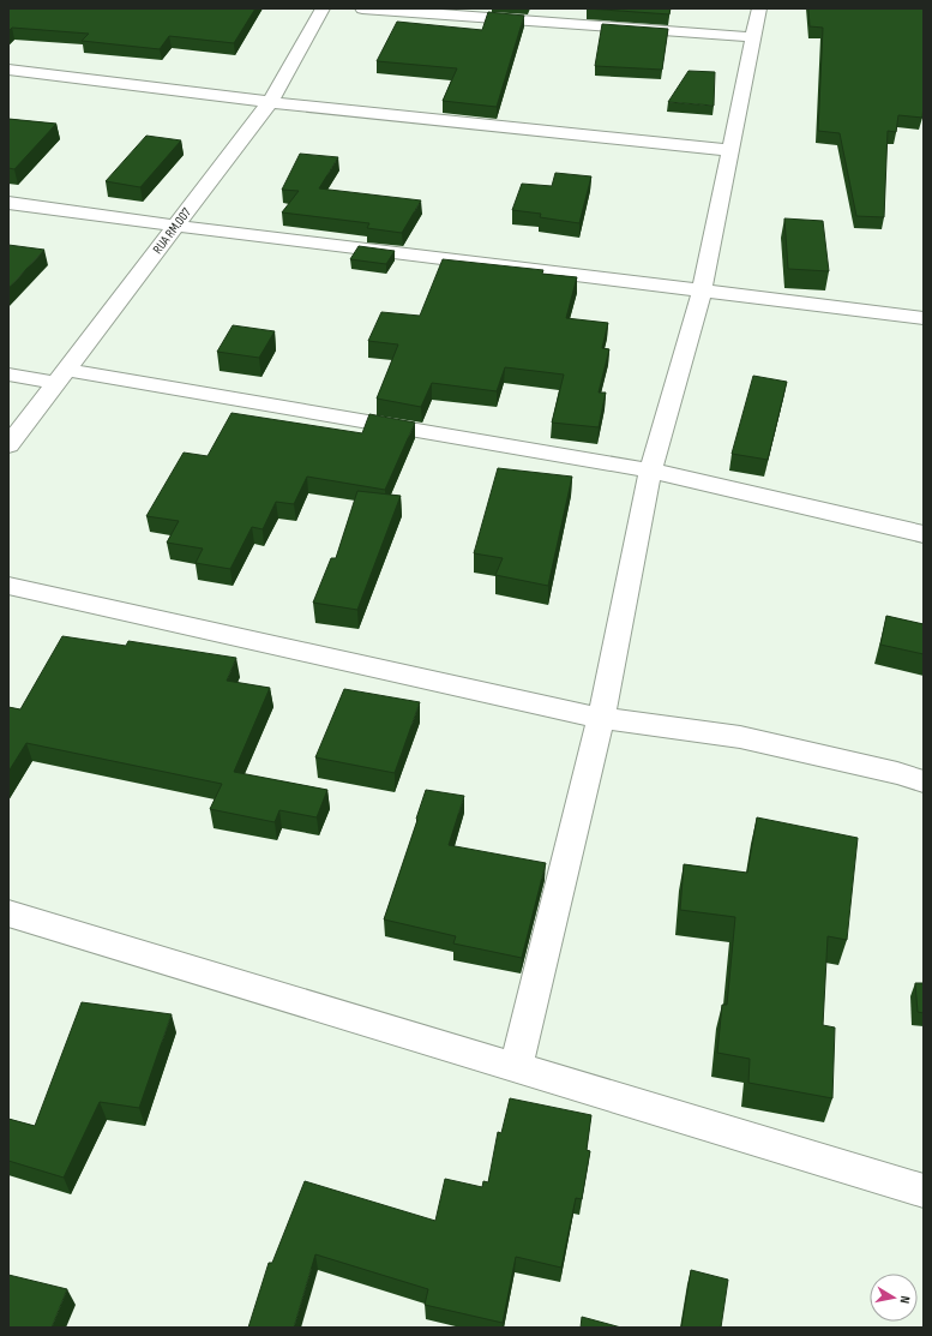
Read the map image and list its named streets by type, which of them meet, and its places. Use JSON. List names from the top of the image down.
{
  "streets": {
    "street": ["RUA RM.007"]
  },
  "north": "right"
}
